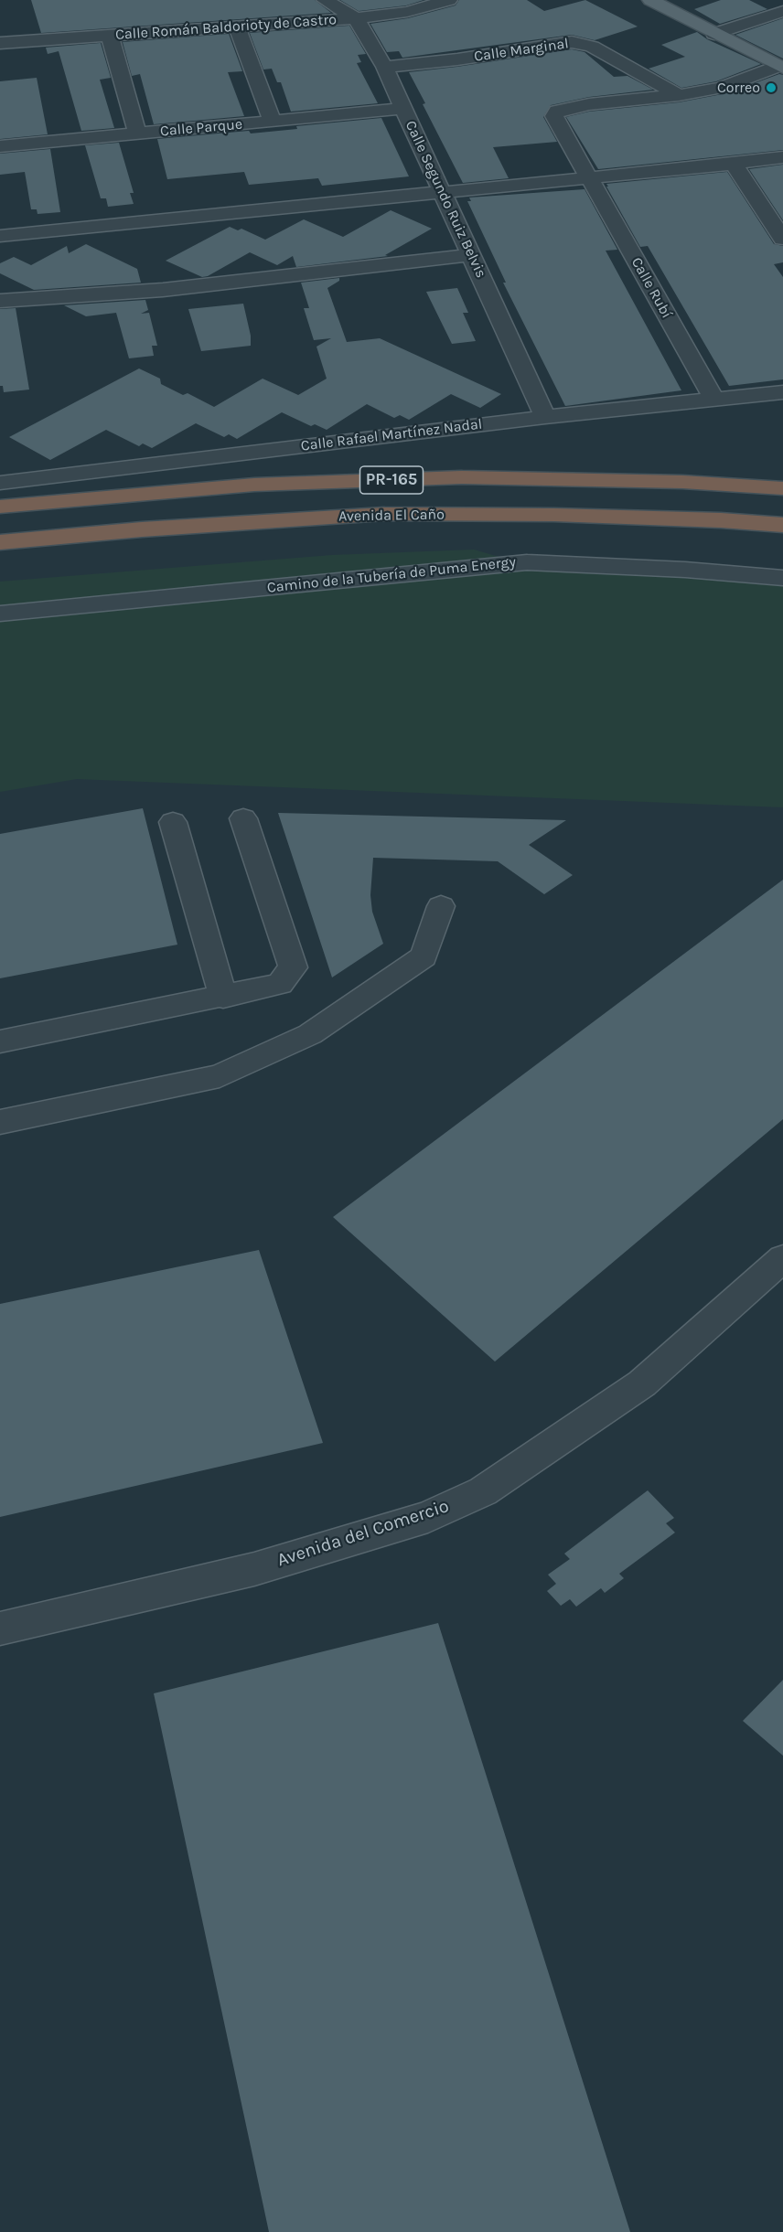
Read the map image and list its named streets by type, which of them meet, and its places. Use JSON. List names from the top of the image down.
{
  "streets": {
    "highway": ["PR-165", "Avenida El Caño"],
    "street": [
      "Calle Román Baldorioty de Castro",
      "Calle Marginal",
      "Calle Parque",
      "Calle Segundo Ruiz Belvis",
      "Calle Rubí",
      "Calle Rafael Martínez Nadal",
      "Camino de la Tubería de Puma Energy",
      "Avenida del Comercio"
    ]
  },
  "crossings": [
    ["Calle Román Baldorioty de Castro", "Calle Segundo Ruiz Belvis"],
    ["Calle Marginal", "Calle Segundo Ruiz Belvis"],
    ["Calle Marginal", "Calle Rubí"],
    ["Calle Parque", "Calle Segundo Ruiz Belvis"],
    ["Calle Segundo Ruiz Belvis", "Calle Rafael Martínez Nadal"],
    ["Calle Rubí", "Calle Rafael Martínez Nadal"]
  ],
  "places": ["Correo"]
}
